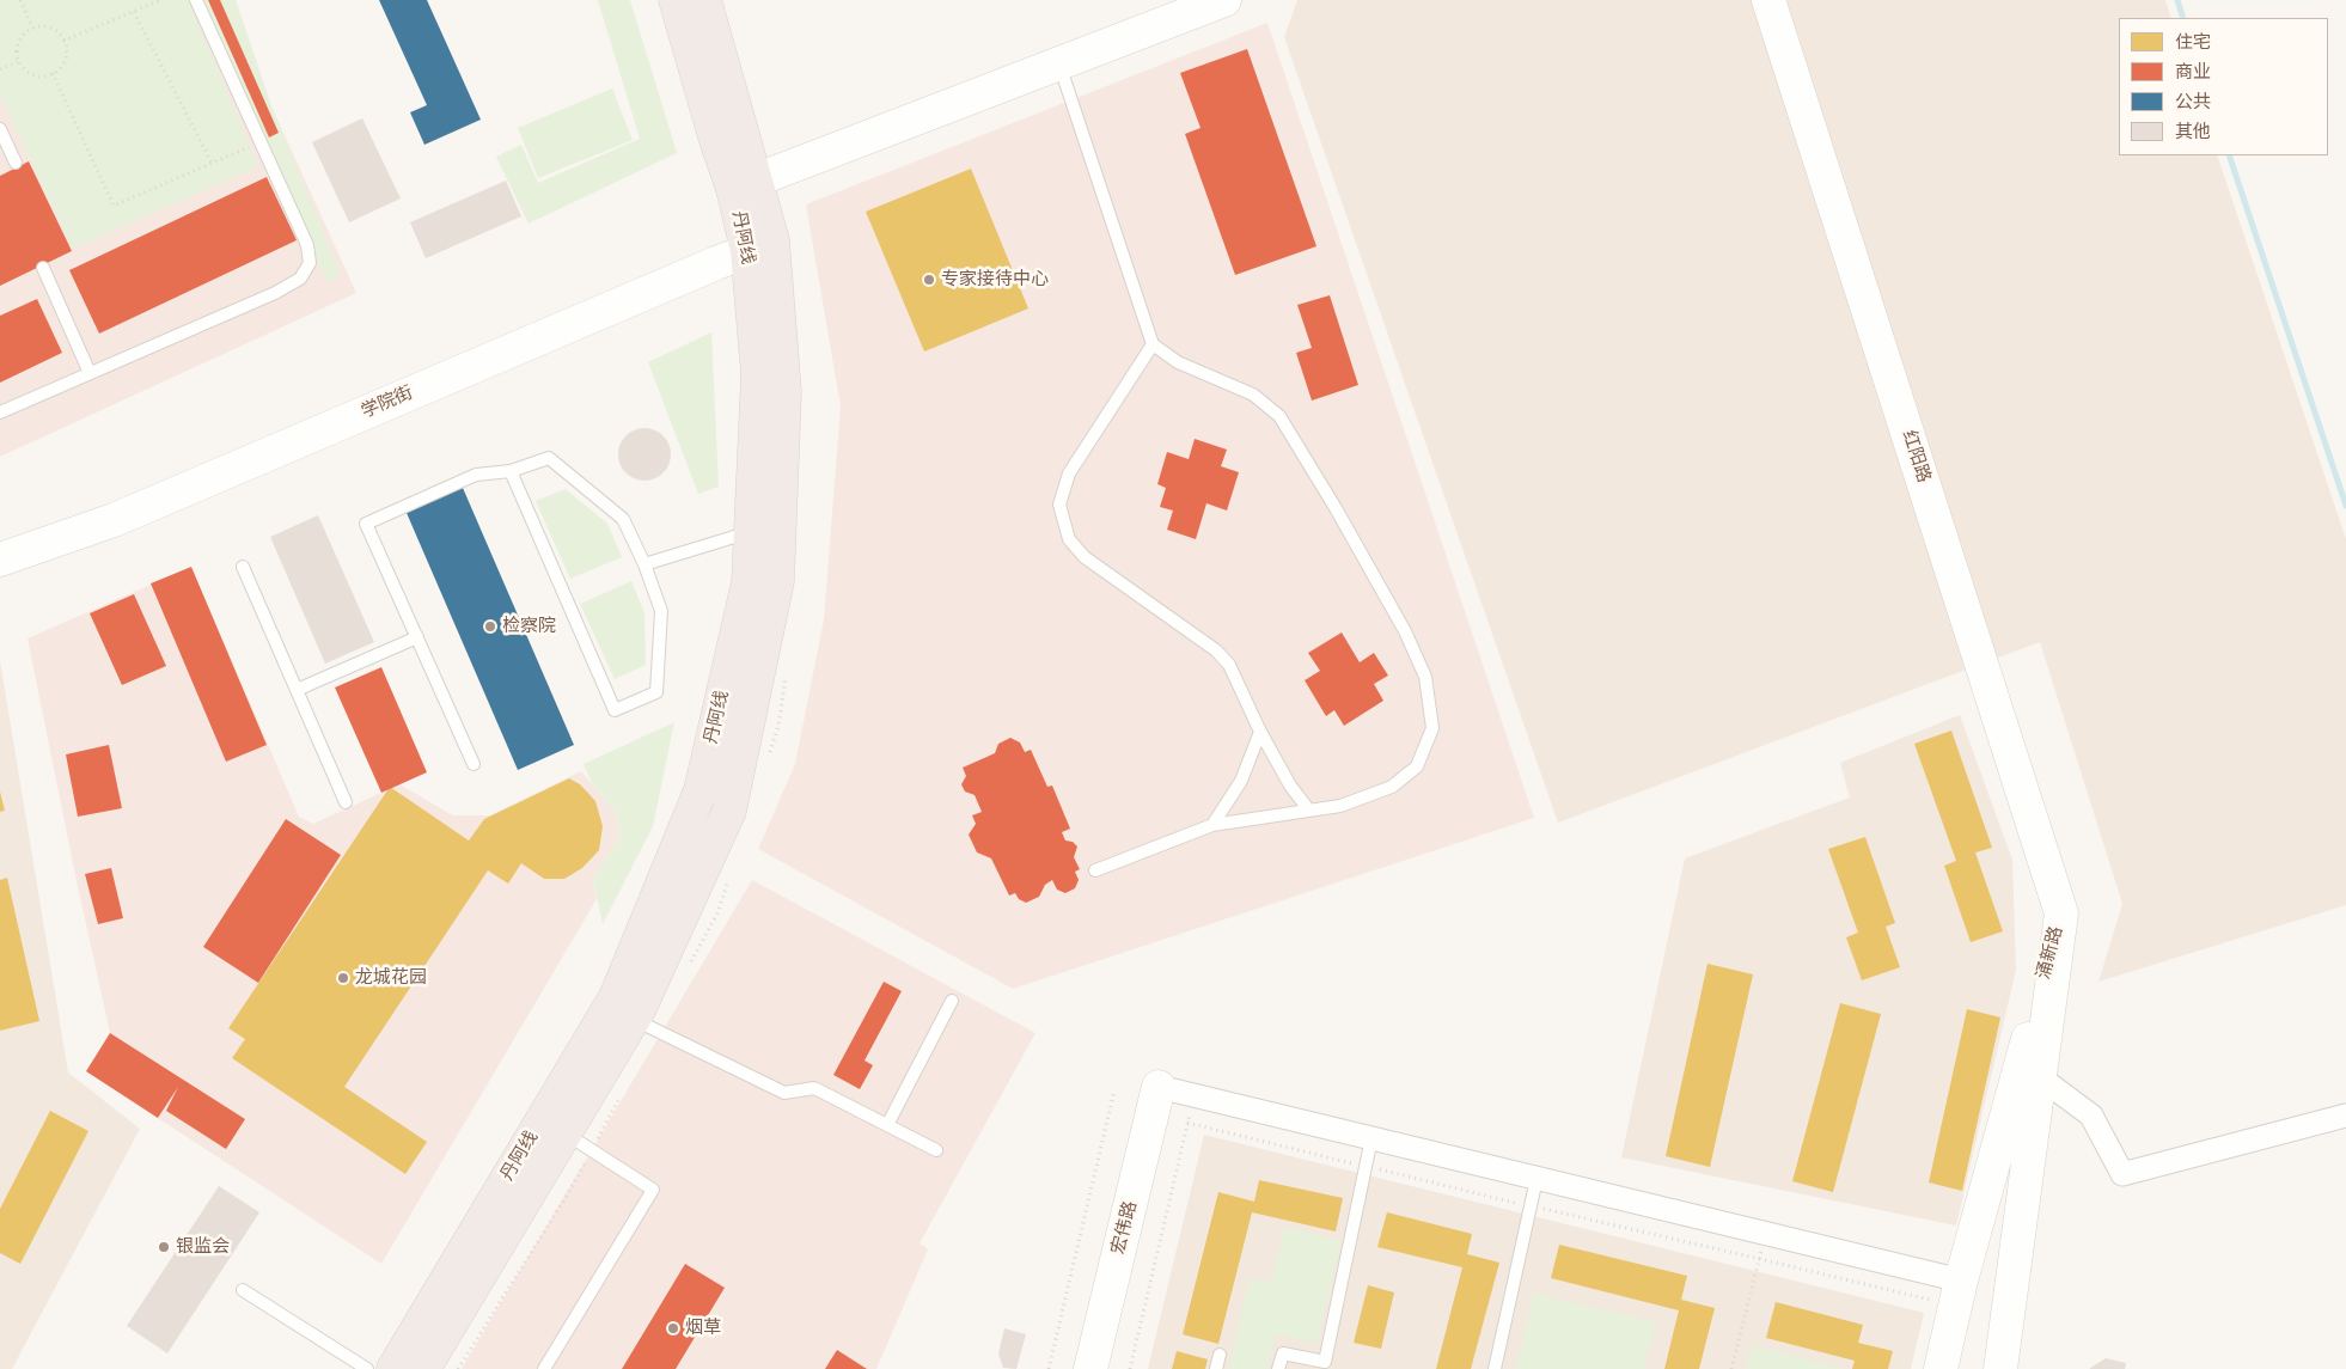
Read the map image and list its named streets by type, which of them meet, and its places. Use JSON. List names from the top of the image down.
{
  "streets": {
    "highway": ["丹阿线"],
    "street": [
      "学院街",
      "红阳路",
      "涌新路",
      "宏伟路"
    ]
  },
  "crossings": [
    ["丹阿线", "学院街"],
    ["红阳路", "涌新路"]
  ],
  "places": [
    "专家接待中心",
    "检察院",
    "龙城花园",
    "银监会",
    "烟草"
  ],
  "legend": [
    "住宅",
    "商业",
    "公共",
    "其他"
  ]
}
